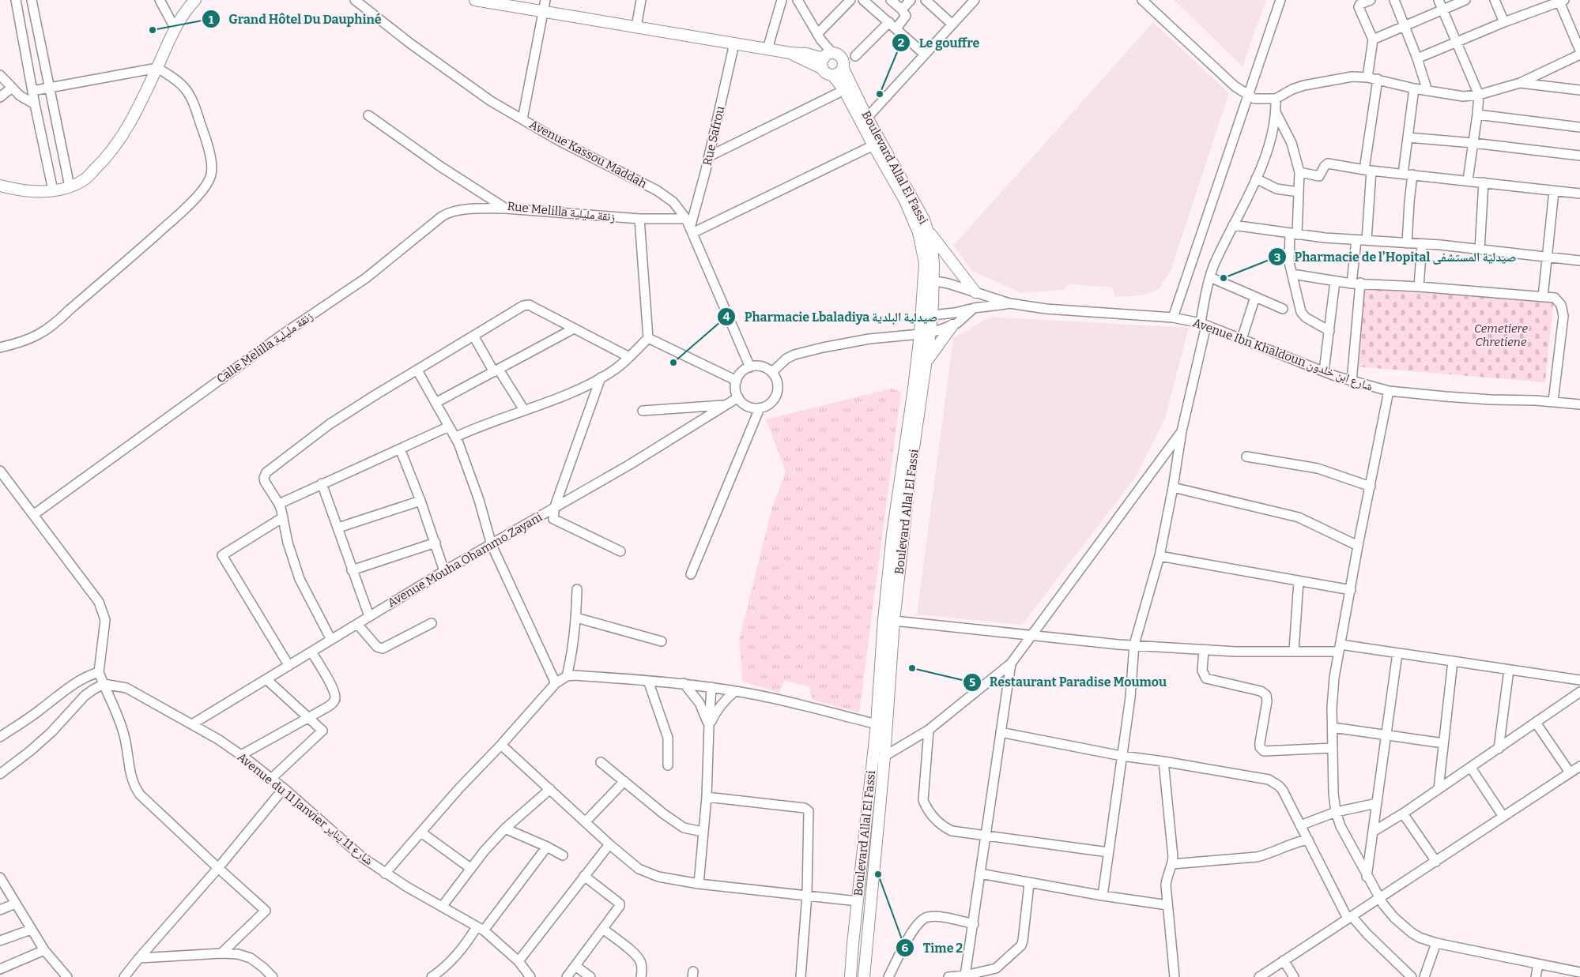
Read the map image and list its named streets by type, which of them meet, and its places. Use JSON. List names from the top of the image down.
{
  "streets": {
    "main road": ["Boulevard Allal El Fassi"],
    "street": [
      "Rue Safrou",
      "Avenue Kassou Maddah",
      "Rue Melilla زنقة مليلية",
      "Calle Melilla زنقة مليلية",
      "Avenue Ibn Khaldoun شارع ابن خلدون",
      "Avenue Mouha Ohammo Zayani",
      "Avenue du 11 Janvier شارع 11 يناير"
    ]
  },
  "crossings": [
    ["Rue Safrou", "Avenue Kassou Maddah"],
    ["Avenue Kassou Maddah", "Rue Melilla زنقة مليلية"],
    ["Avenue Kassou Maddah", "Avenue Mouha Ohammo Zayani"],
    ["Rue Melilla زنقة مليلية", "Calle Melilla زنقة مليلية"],
    ["Avenue Mouha Ohammo Zayani", "Avenue du 11 Janvier شارع 11 يناير"]
  ],
  "parks": ["Cemetiere Chretiene"],
  "places": [
    "Grand Hôtel Du Dauphiné",
    "Le gouffre",
    "Pharmacie de l'Hopital صيدلية المستشفى",
    "Pharmacie Lbaladiya صيدلية البلدية",
    "Restaurant Paradise Moumou",
    "Time 2"
  ]
}
